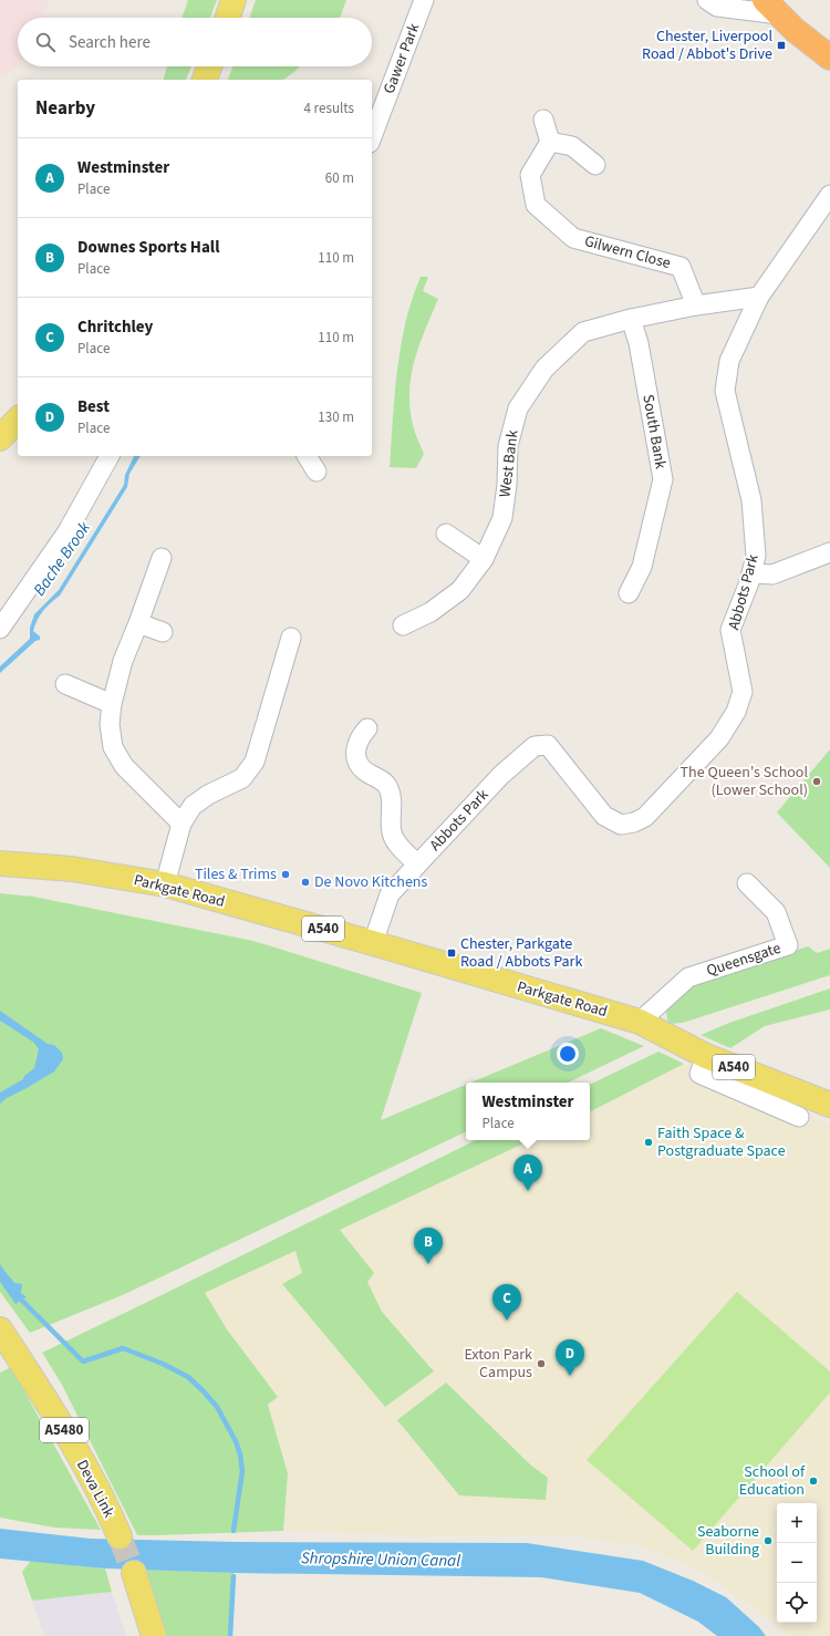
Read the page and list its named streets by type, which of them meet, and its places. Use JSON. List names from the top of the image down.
{
  "streets": {
    "main road": [
      "Parkgate Road",
      "A540",
      "A5480",
      "Deva Link"
    ],
    "street": [
      "Gawer Park",
      "Gilwern Close",
      "South Bank",
      "West Bank",
      "Abbots Park",
      "Queensgate"
    ]
  },
  "crossings": [
    ["Gilwern Close", "West Bank"],
    ["South Bank", "West Bank"],
    ["West Bank", "Abbots Park"],
    ["Abbots Park", "Parkgate Road"],
    ["Parkgate Road", "Queensgate"]
  ],
  "water": ["Bache Brook", "Shropshire Union Canal"],
  "places": {
    "transit": ["Chester, Liverpool Road / Abbot's Drive", "Chester, Parkgate Road / Abbots Park"],
    "other": [
      "The Queen's School (Lower School)",
      "Tiles & Trims",
      "De Novo Kitchens",
      "Faith Space & Postgraduate Space",
      "Exton Park Campus",
      "School of Education",
      "Seaborne Building"
    ]
  },
  "page": {
    "search": "Search here",
    "heading": ["Nearby", "4 results"],
    "list": [
      {
        "mark": "A",
        "name": "Westminster",
        "note": "Place",
        "value": "60 m"
      },
      {
        "mark": "B",
        "name": "Downes Sports Hall",
        "note": "Place",
        "value": "110 m"
      },
      {
        "mark": "C",
        "name": "Chritchley",
        "note": "Place",
        "value": "110 m"
      },
      {
        "mark": "D",
        "name": "Best",
        "note": "Place",
        "value": "130 m"
      }
    ],
    "popup": ["Westminster", "Place"],
    "pins": [
      "A",
      "B",
      "C",
      "D"
    ],
    "map_buttons": ["+", "−"]
  }
}
